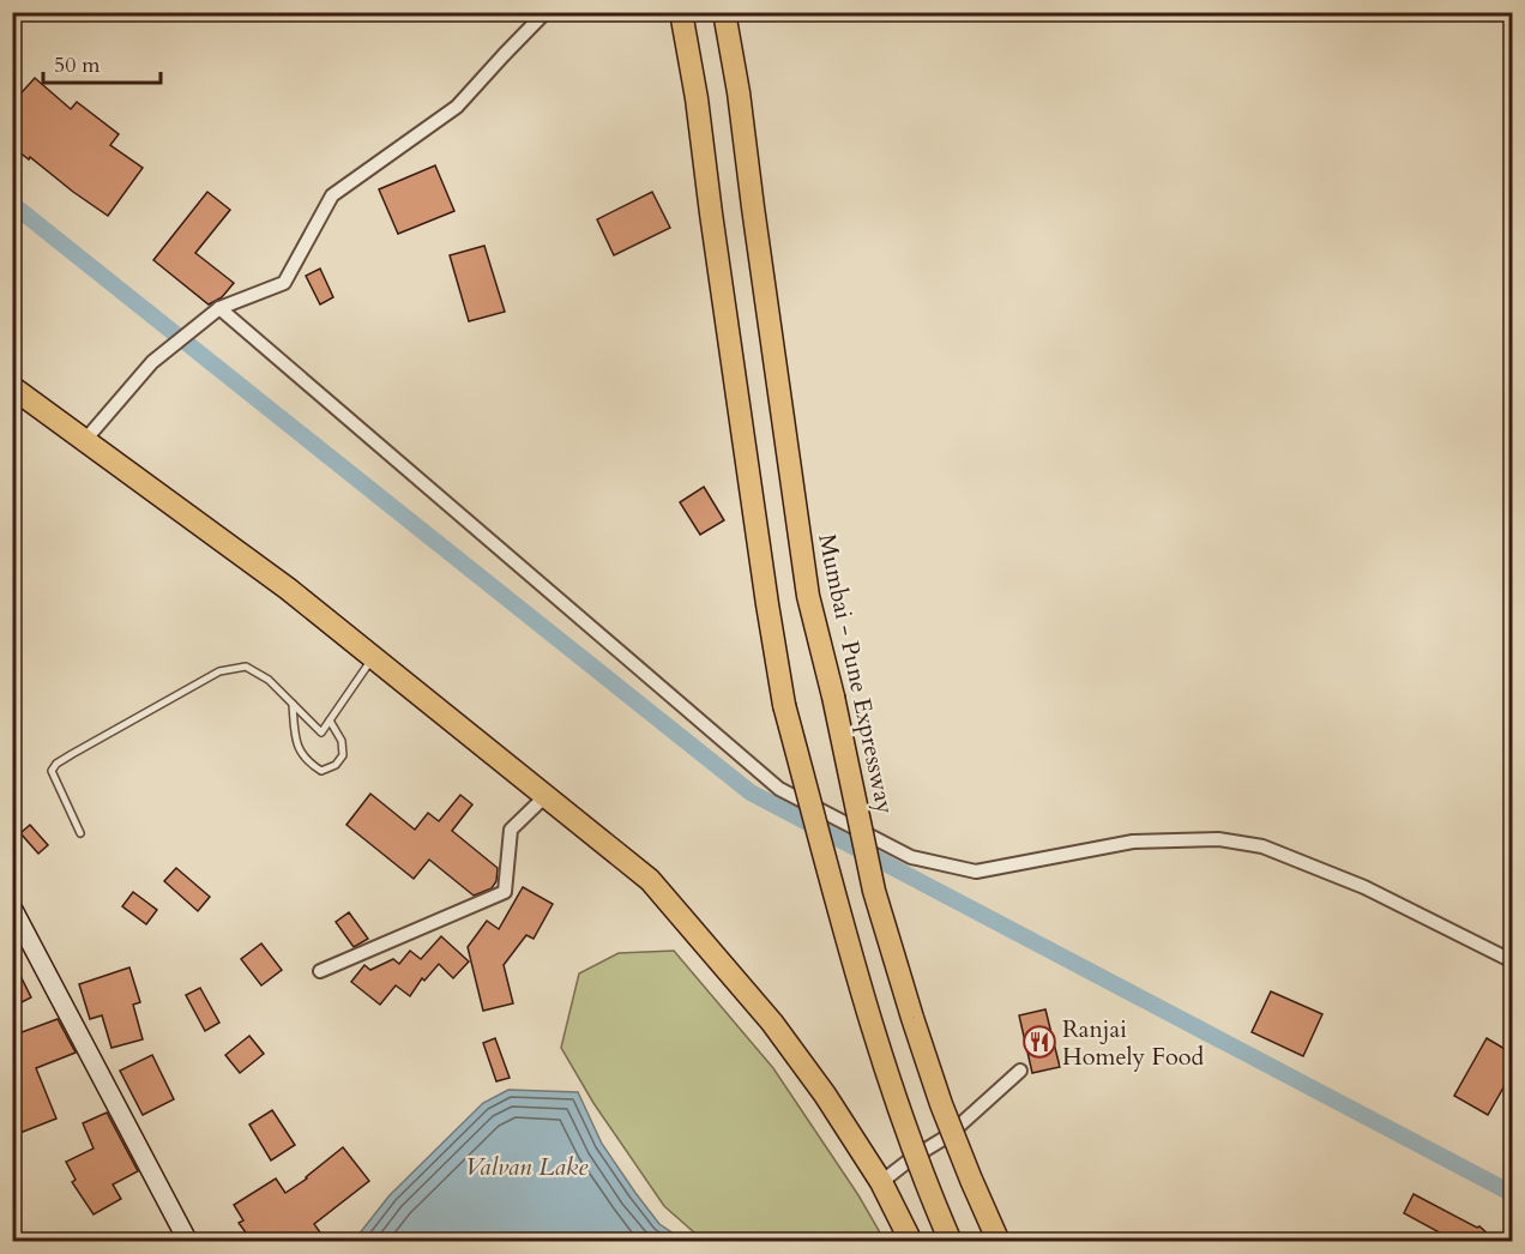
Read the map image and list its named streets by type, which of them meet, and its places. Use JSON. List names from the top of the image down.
{
  "streets": {
    "highway": ["Mumbai - Pune Expressway"]
  },
  "water": ["Valvan Lake"],
  "places": {
    "restaurant": ["Ranjai Homely Food"]
  },
  "scale_bar": "50 m"
}
